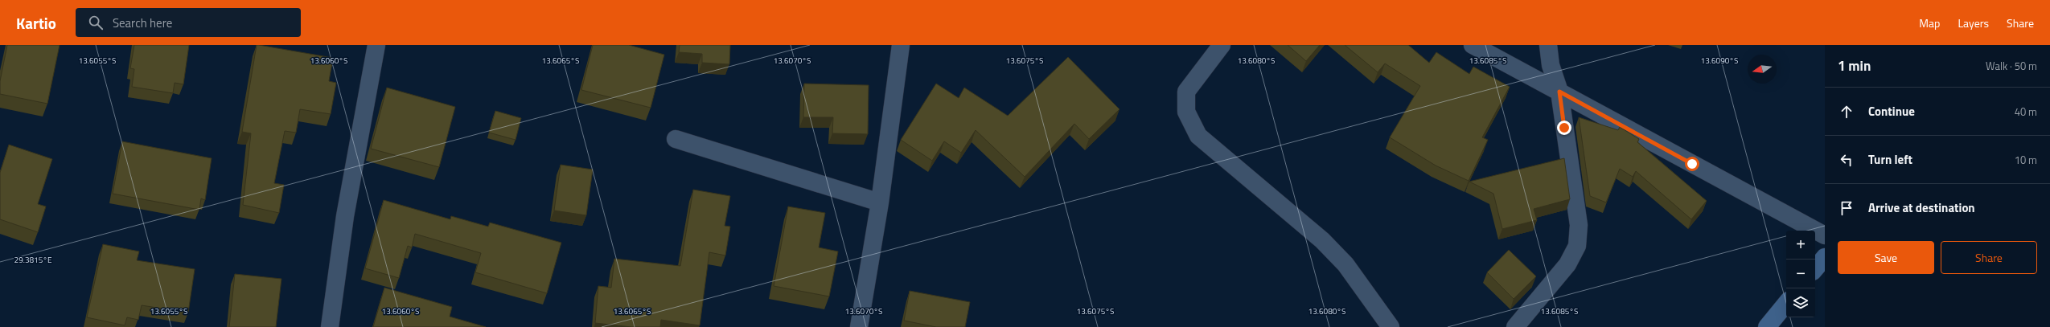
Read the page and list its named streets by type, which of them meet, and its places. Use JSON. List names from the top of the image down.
{
  "north": "left",
  "page": {
    "header": "Kartio",
    "search": "Search here",
    "nav": ["Map", "Layers", "Share"],
    "heading": ["1 min", "Walk · 50 m"],
    "list": [
      ["Continue", "40 m"],
      ["Turn left", "10 m"],
      "Arrive at destination"
    ],
    "map_buttons": ["+", "−"],
    "buttons": ["Save", "Share"]
  },
  "coordinates": [
    "13.6055°S",
    "13.6060°S",
    "13.6065°S",
    "13.6070°S",
    "13.6075°S",
    "13.6080°S",
    "13.6085°S",
    "13.6090°S",
    "29.3815°E"
  ]
}
